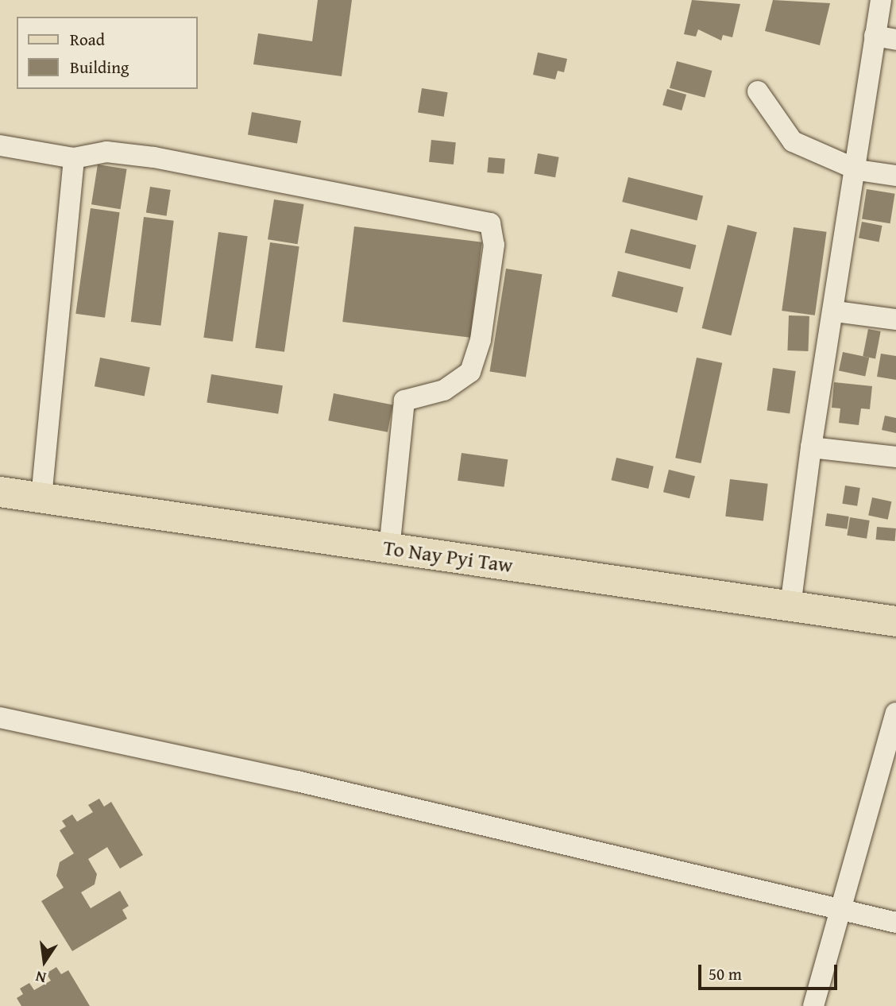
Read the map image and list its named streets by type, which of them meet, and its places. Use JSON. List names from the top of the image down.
{
  "streets": {
    "main road": ["To Nay Pyi Taw"]
  },
  "legend": ["Road", "Building"],
  "scale_bar": "50 m",
  "north": "bottom"
}
